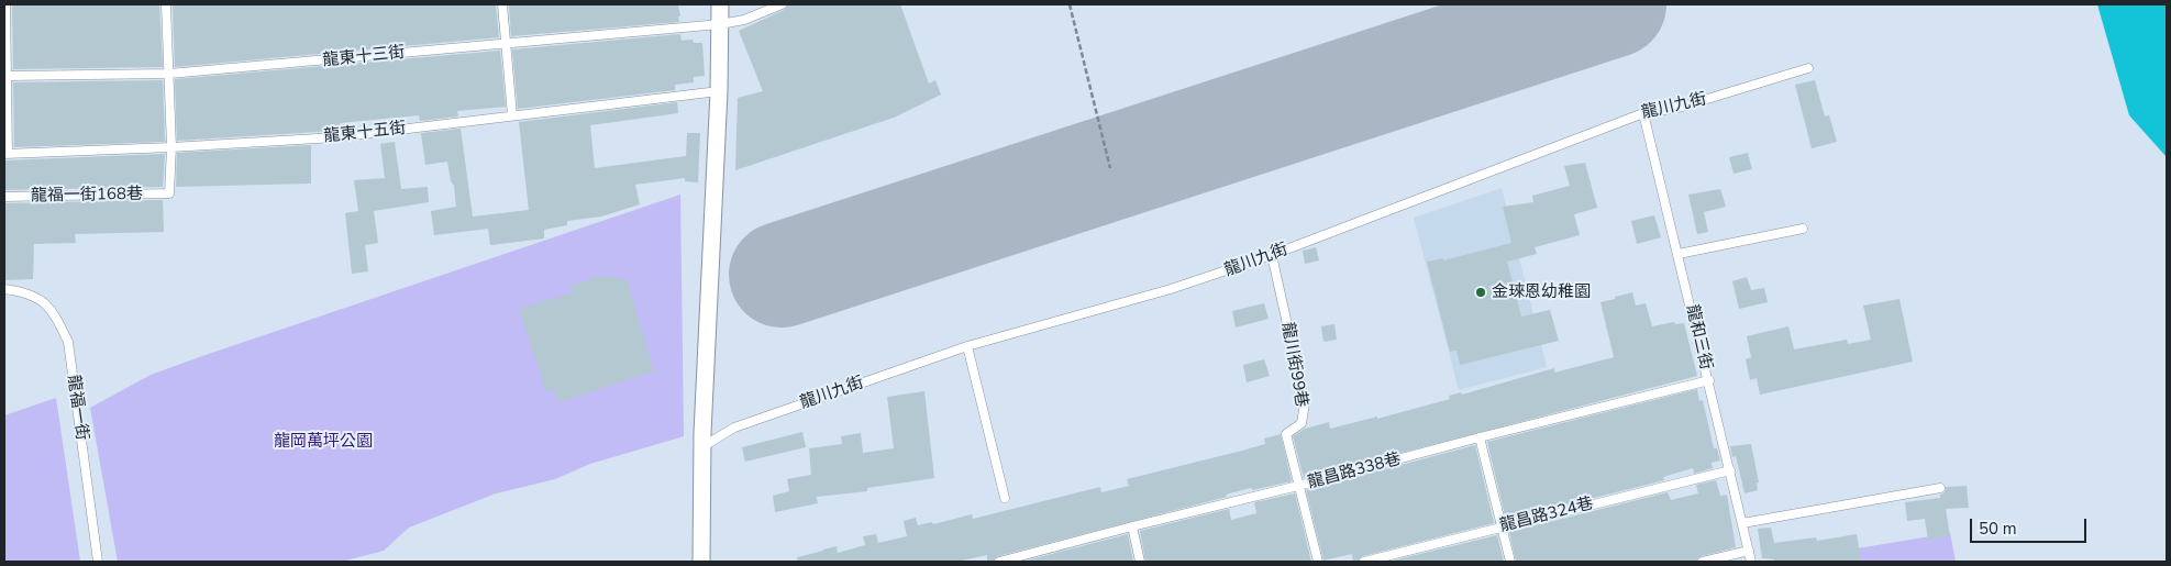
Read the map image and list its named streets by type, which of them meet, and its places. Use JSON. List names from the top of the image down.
{
  "streets": {
    "lane": [
      "龍東十三街",
      "龍川九街",
      "龍東十五街",
      "龍福一街168巷",
      "龍和三街",
      "龍川街99巷",
      "龍福一街",
      "龍昌路338巷",
      "龍昌路324巷"
    ]
  },
  "crossings": [
    ["龍川九街", "龍和三街"],
    ["龍川九街", "龍川街99巷"],
    ["龍東十五街", "龍福一街168巷"],
    ["龍和三街", "龍昌路338巷"],
    ["龍和三街", "龍昌路324巷"],
    ["龍川街99巷", "龍昌路338巷"]
  ],
  "parks": ["龍岡萬坪公園"],
  "places": ["金琜恩幼稚園"],
  "scale_bar": "50 m"
}
